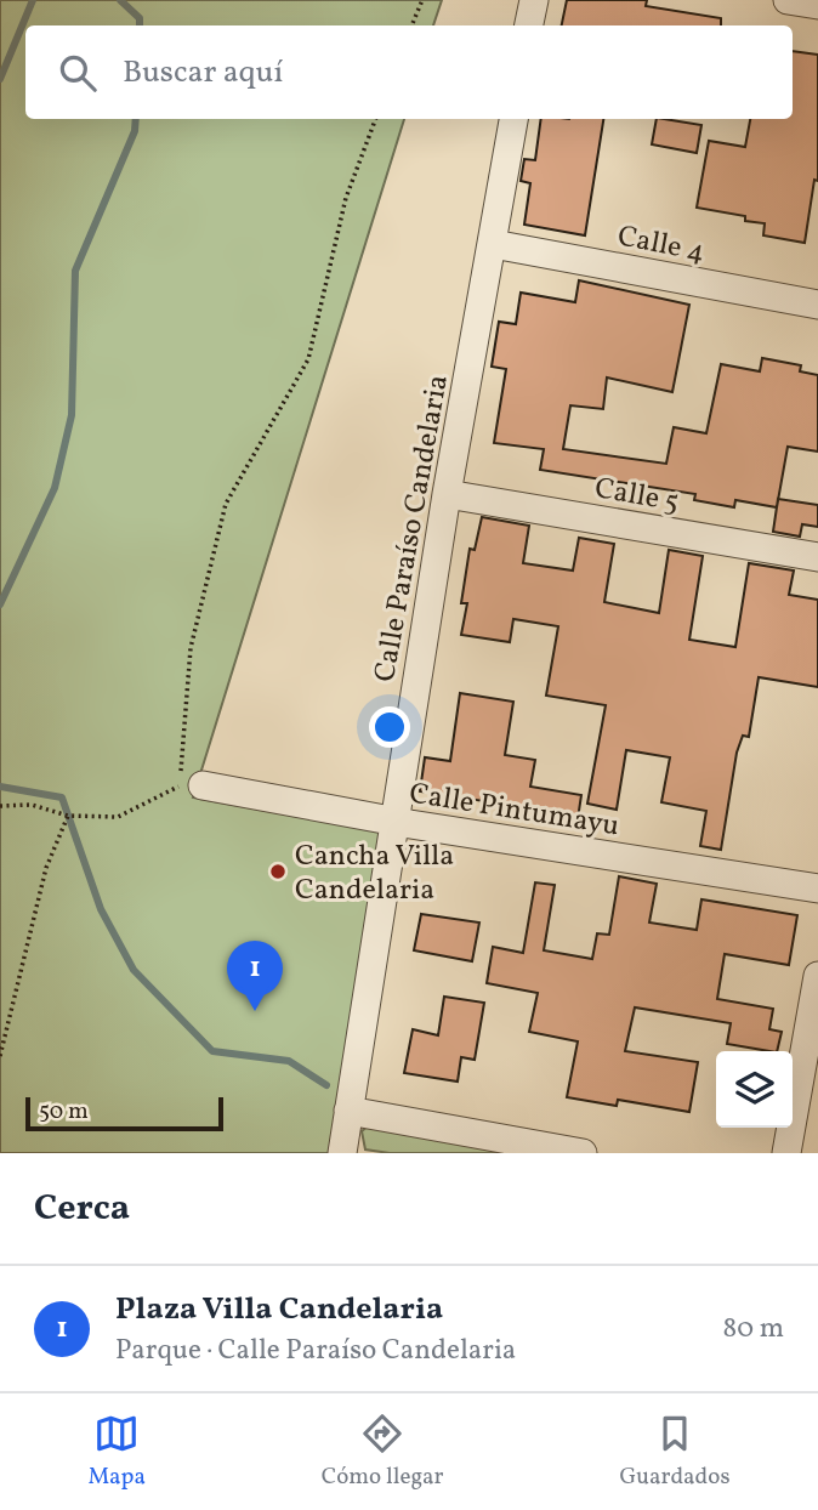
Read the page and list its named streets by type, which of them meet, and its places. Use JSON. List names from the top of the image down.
{
  "streets": {
    "street": [
      "Calle 4",
      "Calle 5",
      "Calle Paraíso Candelaria",
      "Calle Pintumayu"
    ]
  },
  "crossings": [
    ["Calle 4", "Calle Paraíso Candelaria"],
    ["Calle 5", "Calle Paraíso Candelaria"],
    ["Calle Paraíso Candelaria", "Calle Pintumayu"]
  ],
  "places": ["Cancha Villa Candelaria"],
  "scale_bar": "50 m",
  "page": {
    "search": "Buscar aquí",
    "pins": "1",
    "scale": "50 m",
    "heading": "Cerca",
    "list": [
      {
        "mark": "1",
        "name": "Plaza Villa Candelaria",
        "note": "Parque · Calle Paraíso Candelaria",
        "value": "80 m"
      }
    ],
    "nav": ["Mapa", "Cómo llegar", "Guardados"]
  }
}
